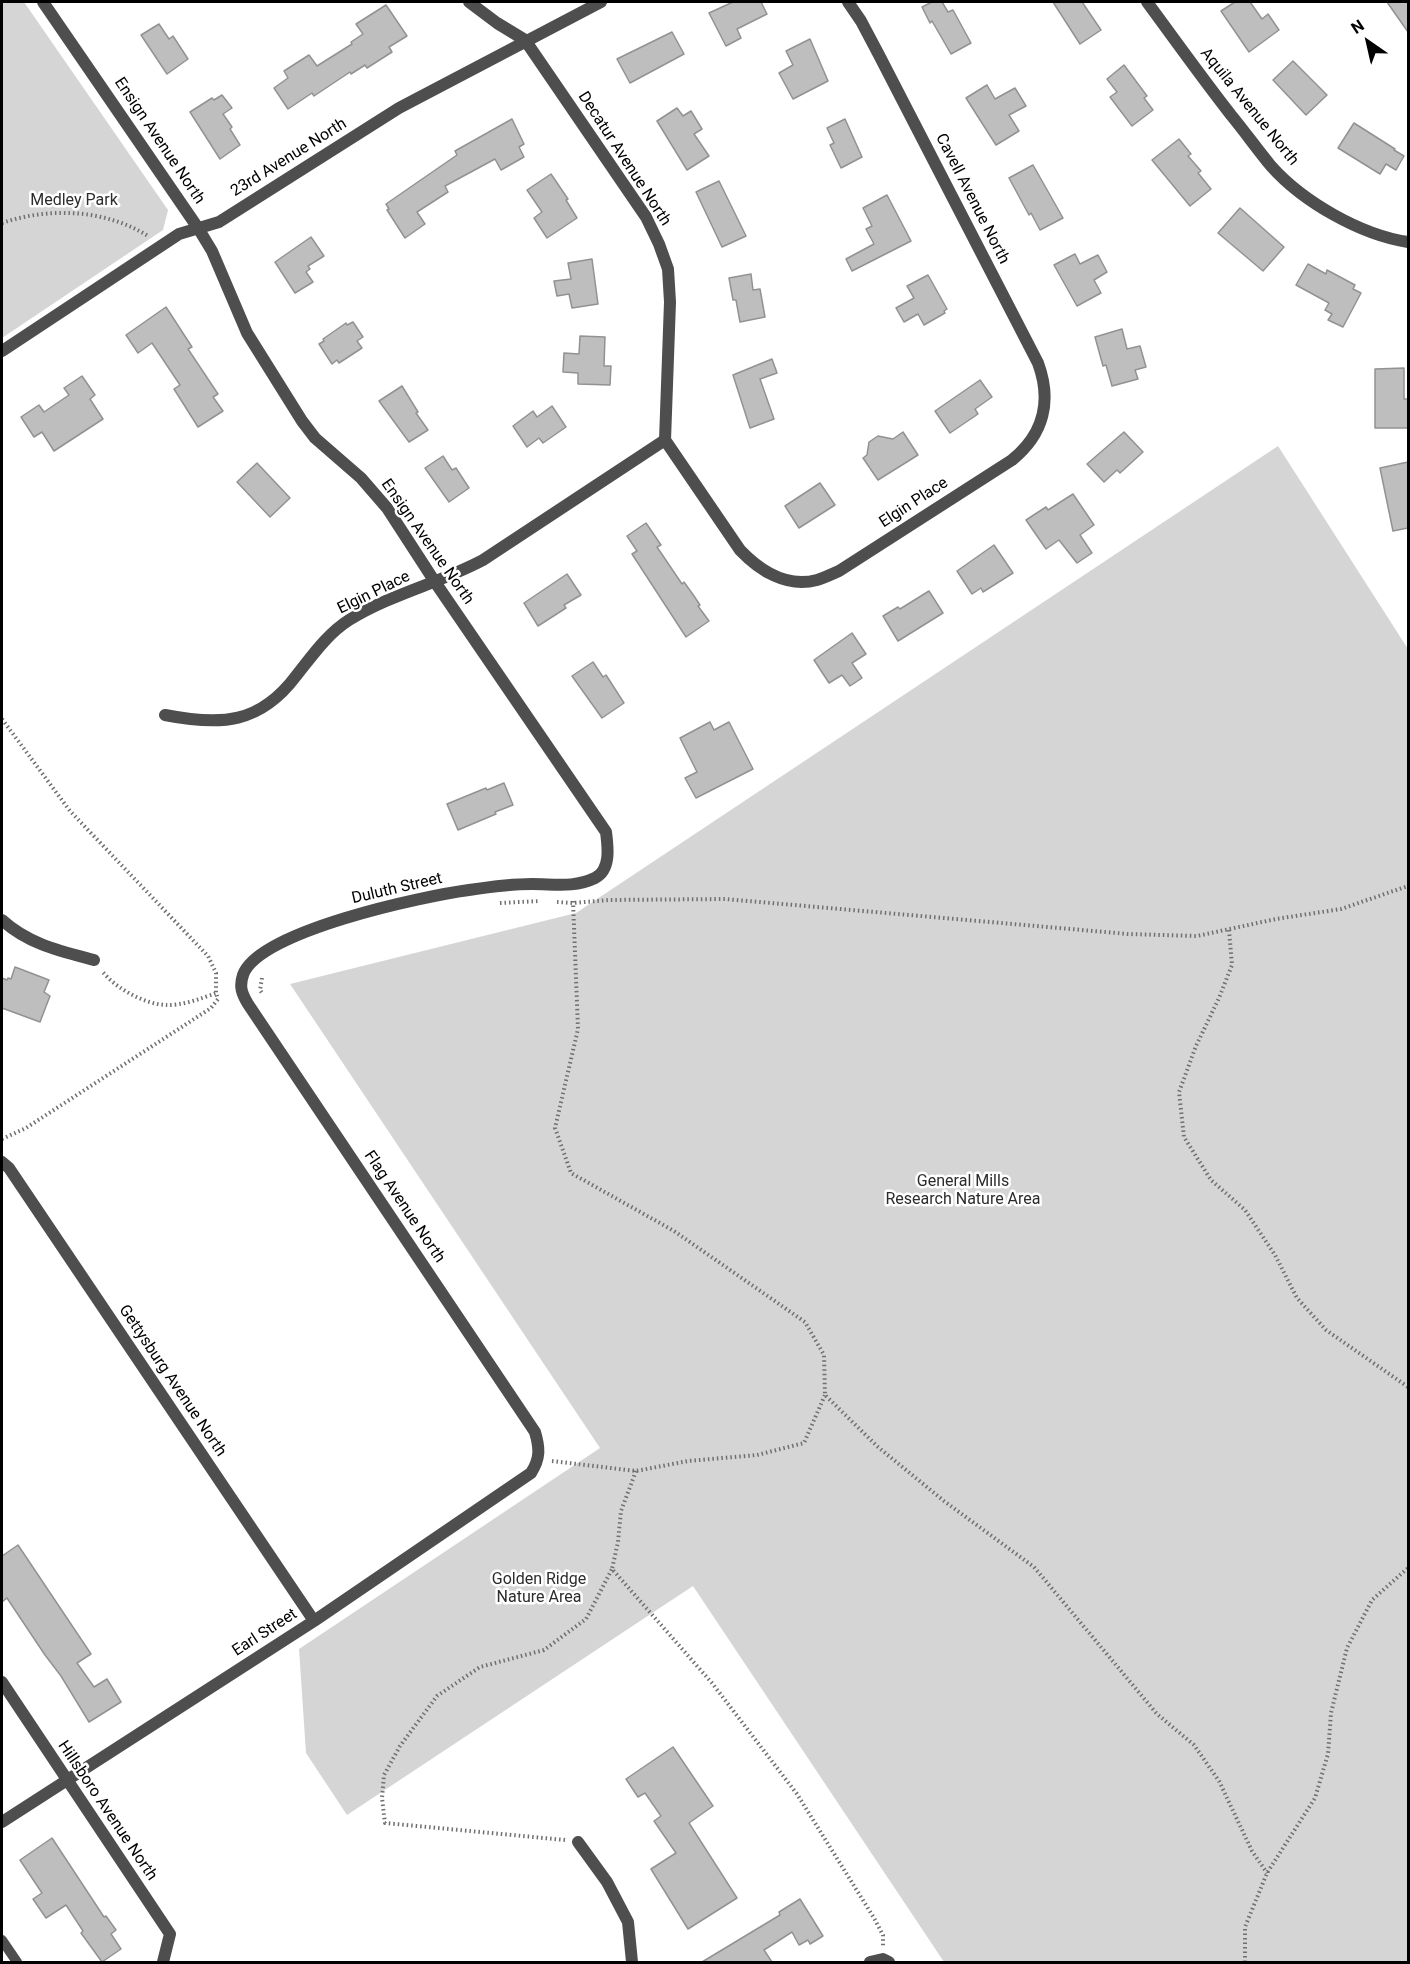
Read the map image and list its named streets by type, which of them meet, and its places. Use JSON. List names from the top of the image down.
{
  "streets": {
    "street": [
      "Aquila Avenue North",
      "Ensign Avenue North",
      "23rd Avenue North",
      "Decatur Avenue North",
      "Cavell Avenue North",
      "Elgin Place",
      "Duluth Street",
      "Flag Avenue North",
      "Gettysburg Avenue North",
      "Earl Street",
      "Hillsboro Avenue North"
    ]
  },
  "crossings": [
    ["Ensign Avenue North", "23rd Avenue North"],
    ["Ensign Avenue North", "Elgin Place"],
    ["Ensign Avenue North", "Duluth Street"],
    ["23rd Avenue North", "Decatur Avenue North"],
    ["Decatur Avenue North", "Elgin Place"],
    ["Cavell Avenue North", "Elgin Place"],
    ["Duluth Street", "Flag Avenue North"],
    ["Flag Avenue North", "Earl Street"],
    ["Gettysburg Avenue North", "Earl Street"],
    ["Earl Street", "Hillsboro Avenue North"]
  ],
  "parks": ["Medley Park", "General Mills Research Nature Area", "Golden Ridge Nature Area"],
  "north": "top left"
}
